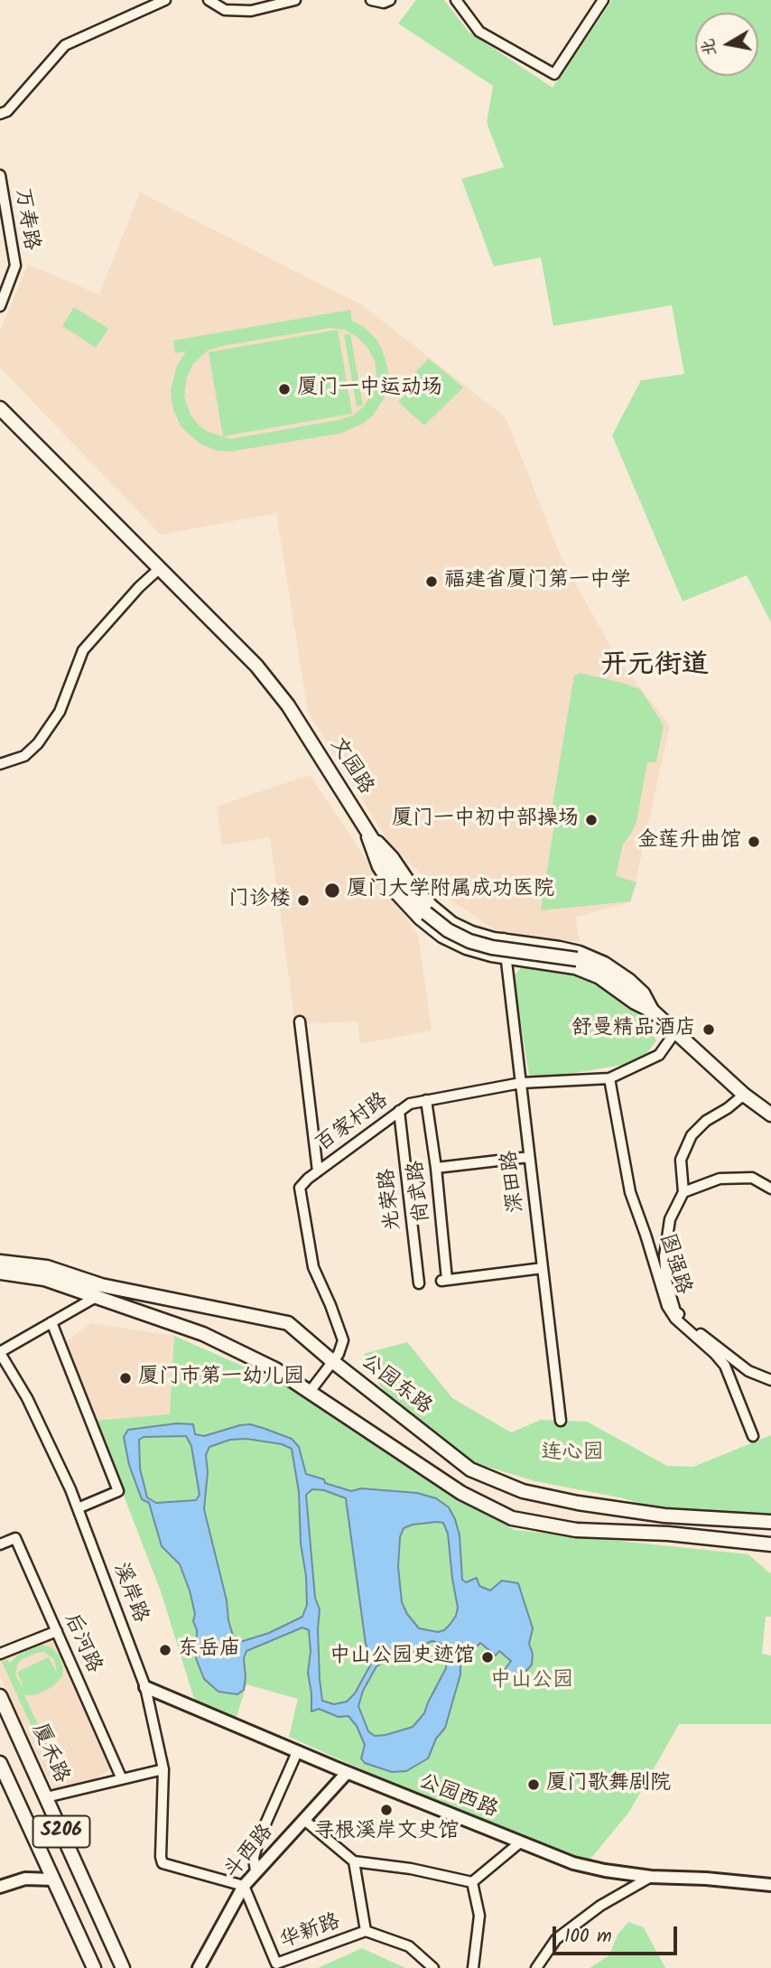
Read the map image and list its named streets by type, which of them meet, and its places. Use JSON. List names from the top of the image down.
{
  "streets": {
    "main road": [
      "文园路",
      "公园东路",
      "厦禾路",
      "S206"
    ],
    "street": [
      "万寿路",
      "百家村路",
      "深田路",
      "尚武路",
      "光荣路",
      "图强路",
      "溪岸路",
      "后河路",
      "公园西路",
      "斗西路",
      "华新路"
    ]
  },
  "crossings": [
    ["文园路", "百家村路"],
    ["百家村路", "深田路"],
    ["百家村路", "尚武路"],
    ["百家村路", "光荣路"],
    ["百家村路", "图强路"],
    ["百家村路", "公园东路"],
    ["深田路", "尚武路"],
    ["溪岸路", "公园西路"],
    ["溪岸路", "斗西路"],
    ["溪岸路", "华新路"],
    ["公园西路", "斗西路"],
    ["斗西路", "华新路"]
  ],
  "districts": ["开元街道"],
  "parks": ["连心园", "中山公园"],
  "places": [
    "厦门一中运动场",
    "福建省厦门第一中学",
    "厦门一中初中部操场",
    "金莲升曲馆",
    "厦门大学附属成功医院",
    "门诊楼",
    "舒曼精品酒店",
    "厦门市第一幼儿园",
    "东岳庙",
    "中山公园史迹馆",
    "厦门歌舞剧院",
    "寻根溪岸文史馆"
  ],
  "scale_bar": "100 m",
  "north": "left"
}
